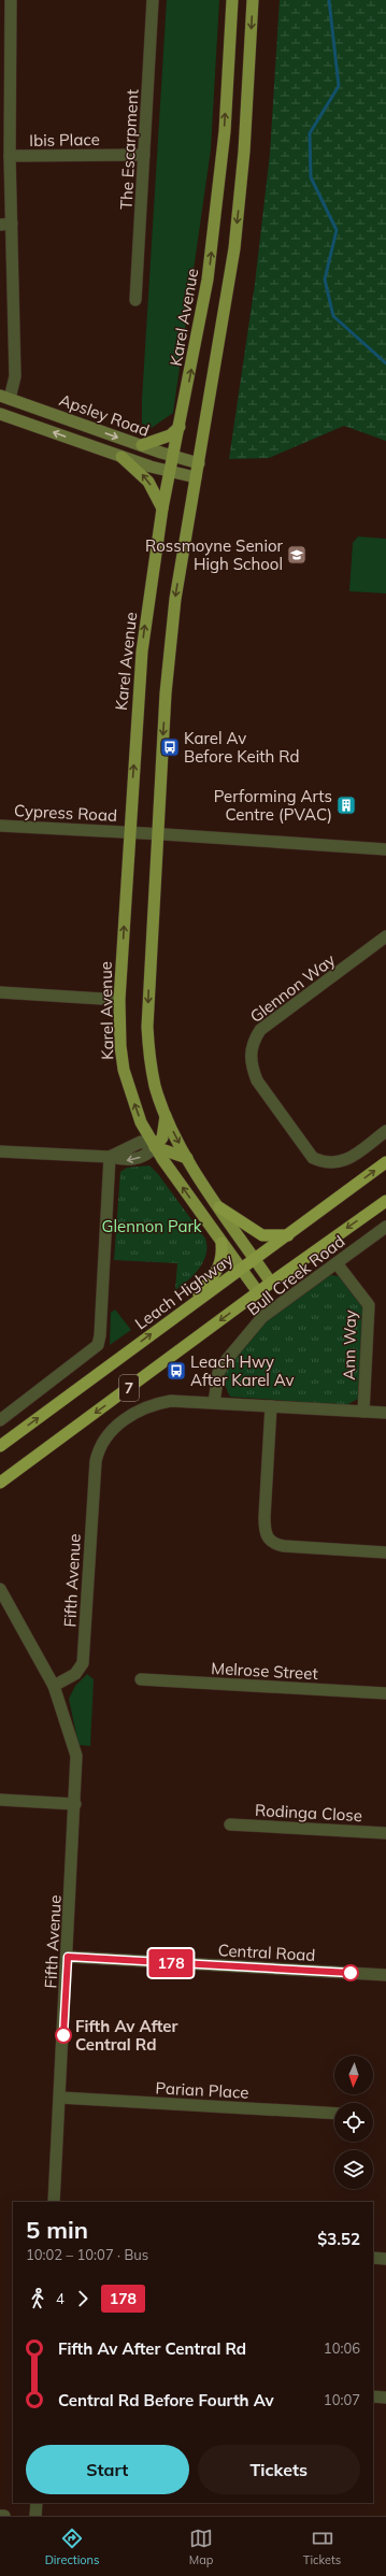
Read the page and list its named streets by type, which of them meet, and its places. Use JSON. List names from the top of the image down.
{
  "streets": {
    "highway": ["Leach Highway", "7"],
    "main road": ["Karel Avenue", "Apsley Road"],
    "street": [
      "Ibis Place",
      "The Escarpment",
      "Cypress Road",
      "Glennon Way",
      "Bull Creek Road",
      "Ann Way",
      "Fifth Avenue",
      "Melrose Street",
      "Rodinga Close",
      "Central Road",
      "Parian Place"
    ]
  },
  "crossings": [
    ["Ibis Place", "The Escarpment"],
    ["Karel Avenue", "Apsley Road"],
    ["Karel Avenue", "Cypress Road"],
    ["Karel Avenue", "Leach Highway"],
    ["Karel Avenue", "7"],
    ["Bull Creek Road", "Ann Way"],
    ["Bull Creek Road", "Fifth Avenue"],
    ["Ann Way", "Fifth Avenue"],
    ["Fifth Avenue", "Central Road"],
    ["Fifth Avenue", "Parian Place"]
  ],
  "parks": ["Glennon Park"],
  "places": {
    "school or university": ["Rossmoyne Senior High School"],
    "bus stop": ["Karel Av Before Keith Rd", "Leach Hwy After Karel Av"],
    "building": ["Performing Arts Centre (PVAC)"],
    "other": ["Fifth Av After Central Rd"]
  },
  "lines": ["bus line 178"],
  "north": "bottom",
  "page": {
    "on_map": "178",
    "heading": ["5 min", "10:02 – 10:07 · Bus", "$3.52"],
    "legs": ["4", "178"],
    "list": [
      {
        "name": "Fifth Av After Central Rd",
        "value": "10:06"
      },
      {
        "name": "Central Rd Before Fourth Av",
        "value": "10:07"
      }
    ],
    "buttons": ["Start", "Tickets"],
    "tabs": ["Directions", "Map", "Tickets"]
  }
}
